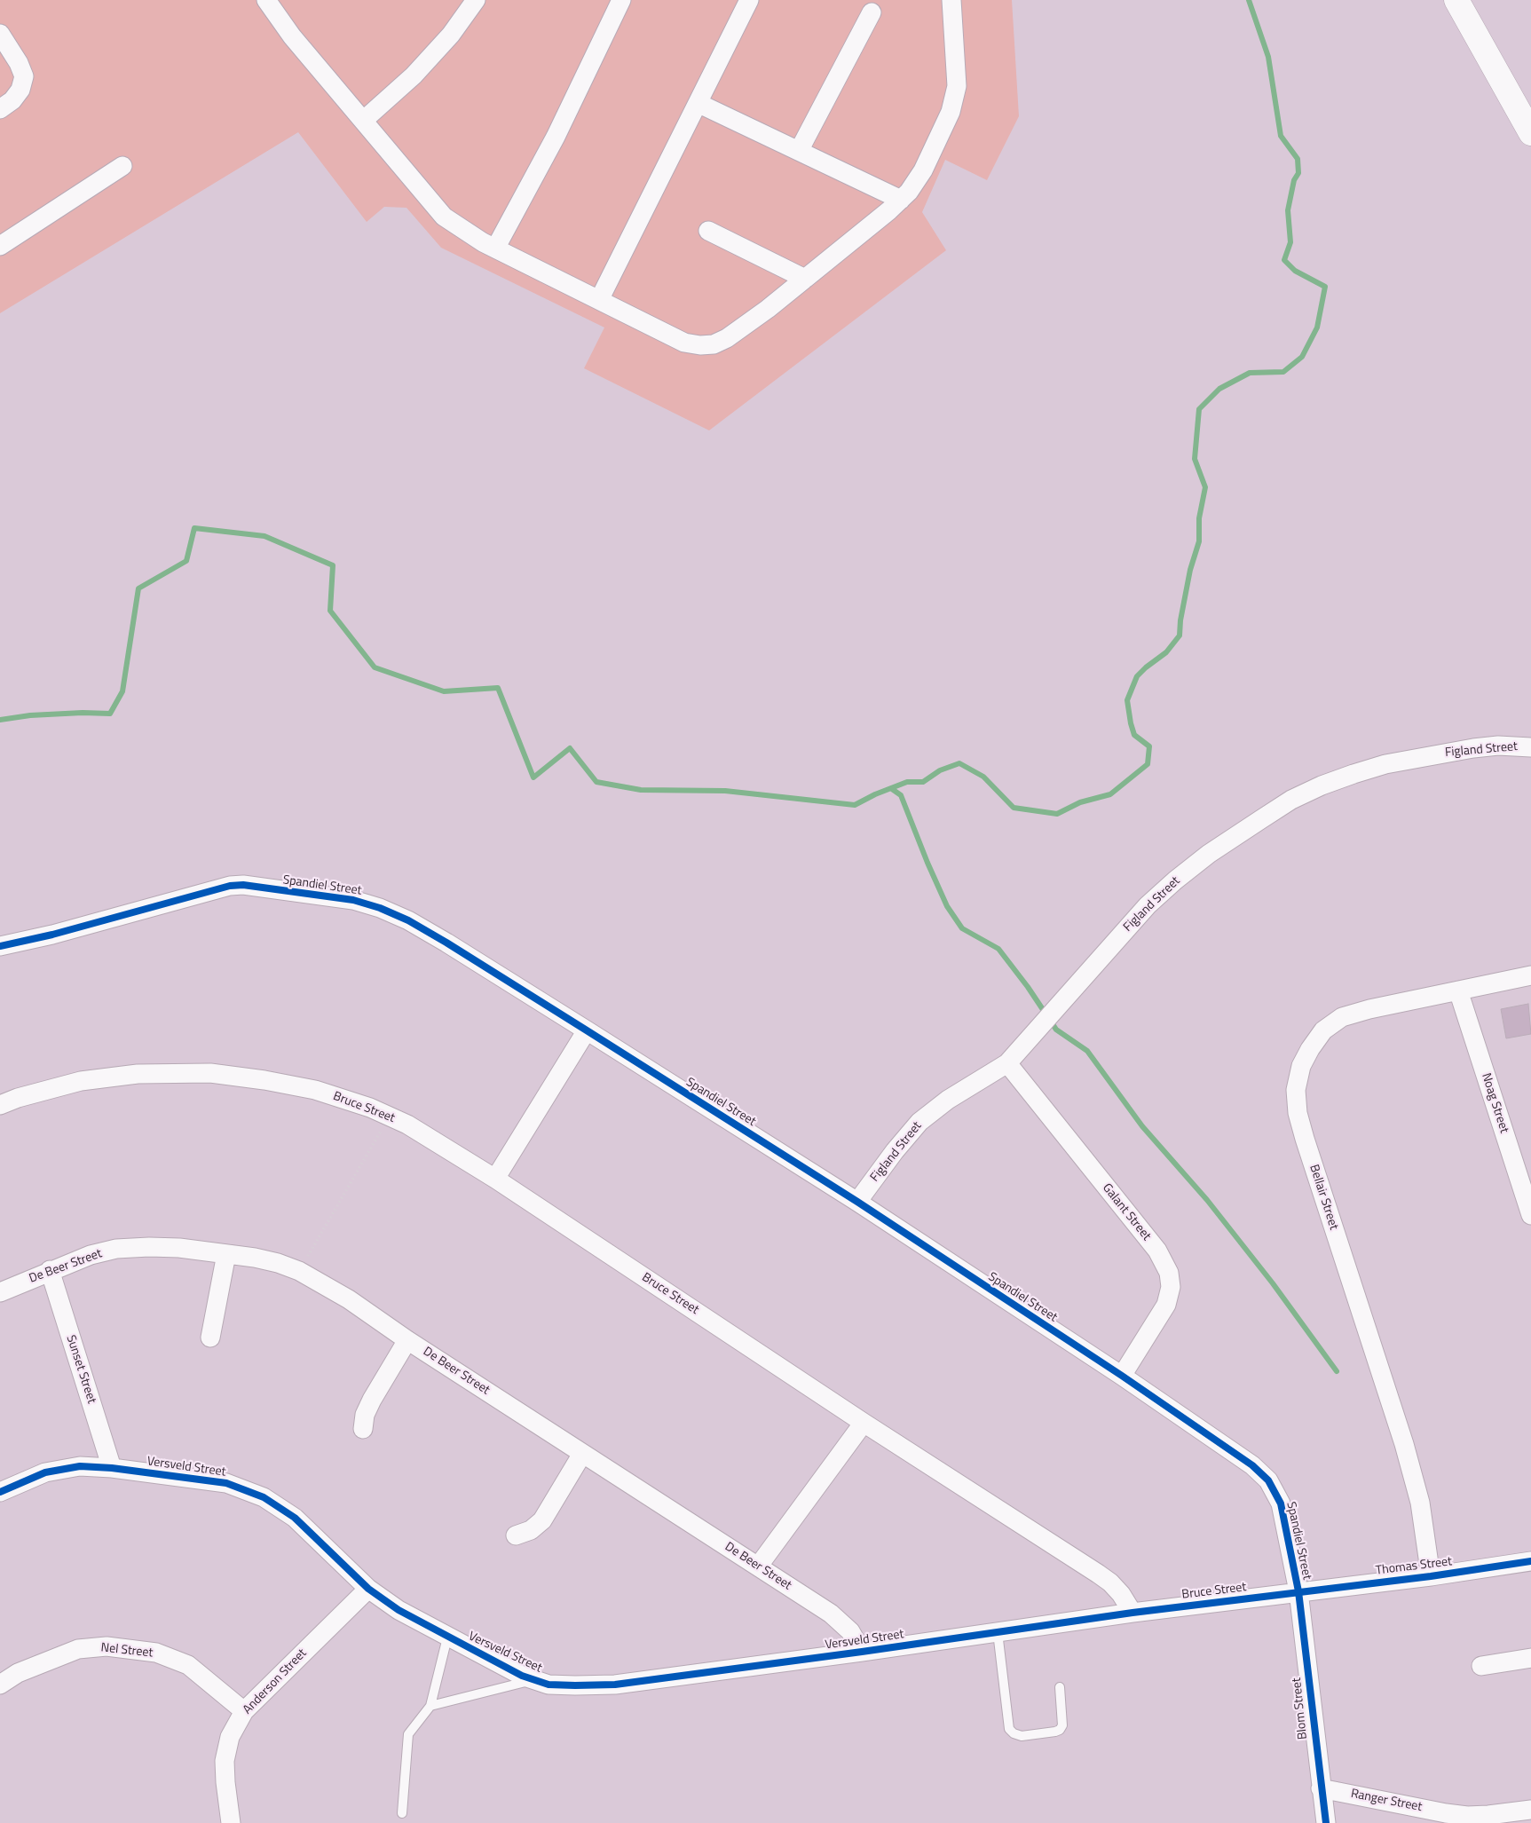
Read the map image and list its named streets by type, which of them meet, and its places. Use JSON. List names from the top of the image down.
{
  "streets": {
    "street": [
      "Figland Street",
      "Spandiel Street",
      "Noag Street",
      "Bruce Street",
      "Bellair Street",
      "Galant Street",
      "De Beer Street",
      "Sunset Street",
      "Versveld Street",
      "Thomas Street",
      "Nel Street",
      "Anderson Street",
      "Blom Street",
      "Ranger Street"
    ]
  },
  "crossings": [
    ["Figland Street", "Spandiel Street"],
    ["Figland Street", "Galant Street"],
    ["Spandiel Street", "Bruce Street"],
    ["Spandiel Street", "Galant Street"],
    ["Spandiel Street", "Thomas Street"],
    ["Spandiel Street", "Blom Street"],
    ["Noag Street", "Bellair Street"],
    ["Bruce Street", "Versveld Street"],
    ["Bruce Street", "Thomas Street"],
    ["Bruce Street", "Blom Street"],
    ["Bellair Street", "Thomas Street"],
    ["De Beer Street", "Sunset Street"],
    ["De Beer Street", "Versveld Street"],
    ["Sunset Street", "Versveld Street"],
    ["Versveld Street", "Anderson Street"],
    ["Thomas Street", "Blom Street"],
    ["Nel Street", "Anderson Street"],
    ["Blom Street", "Ranger Street"]
  ]
}
